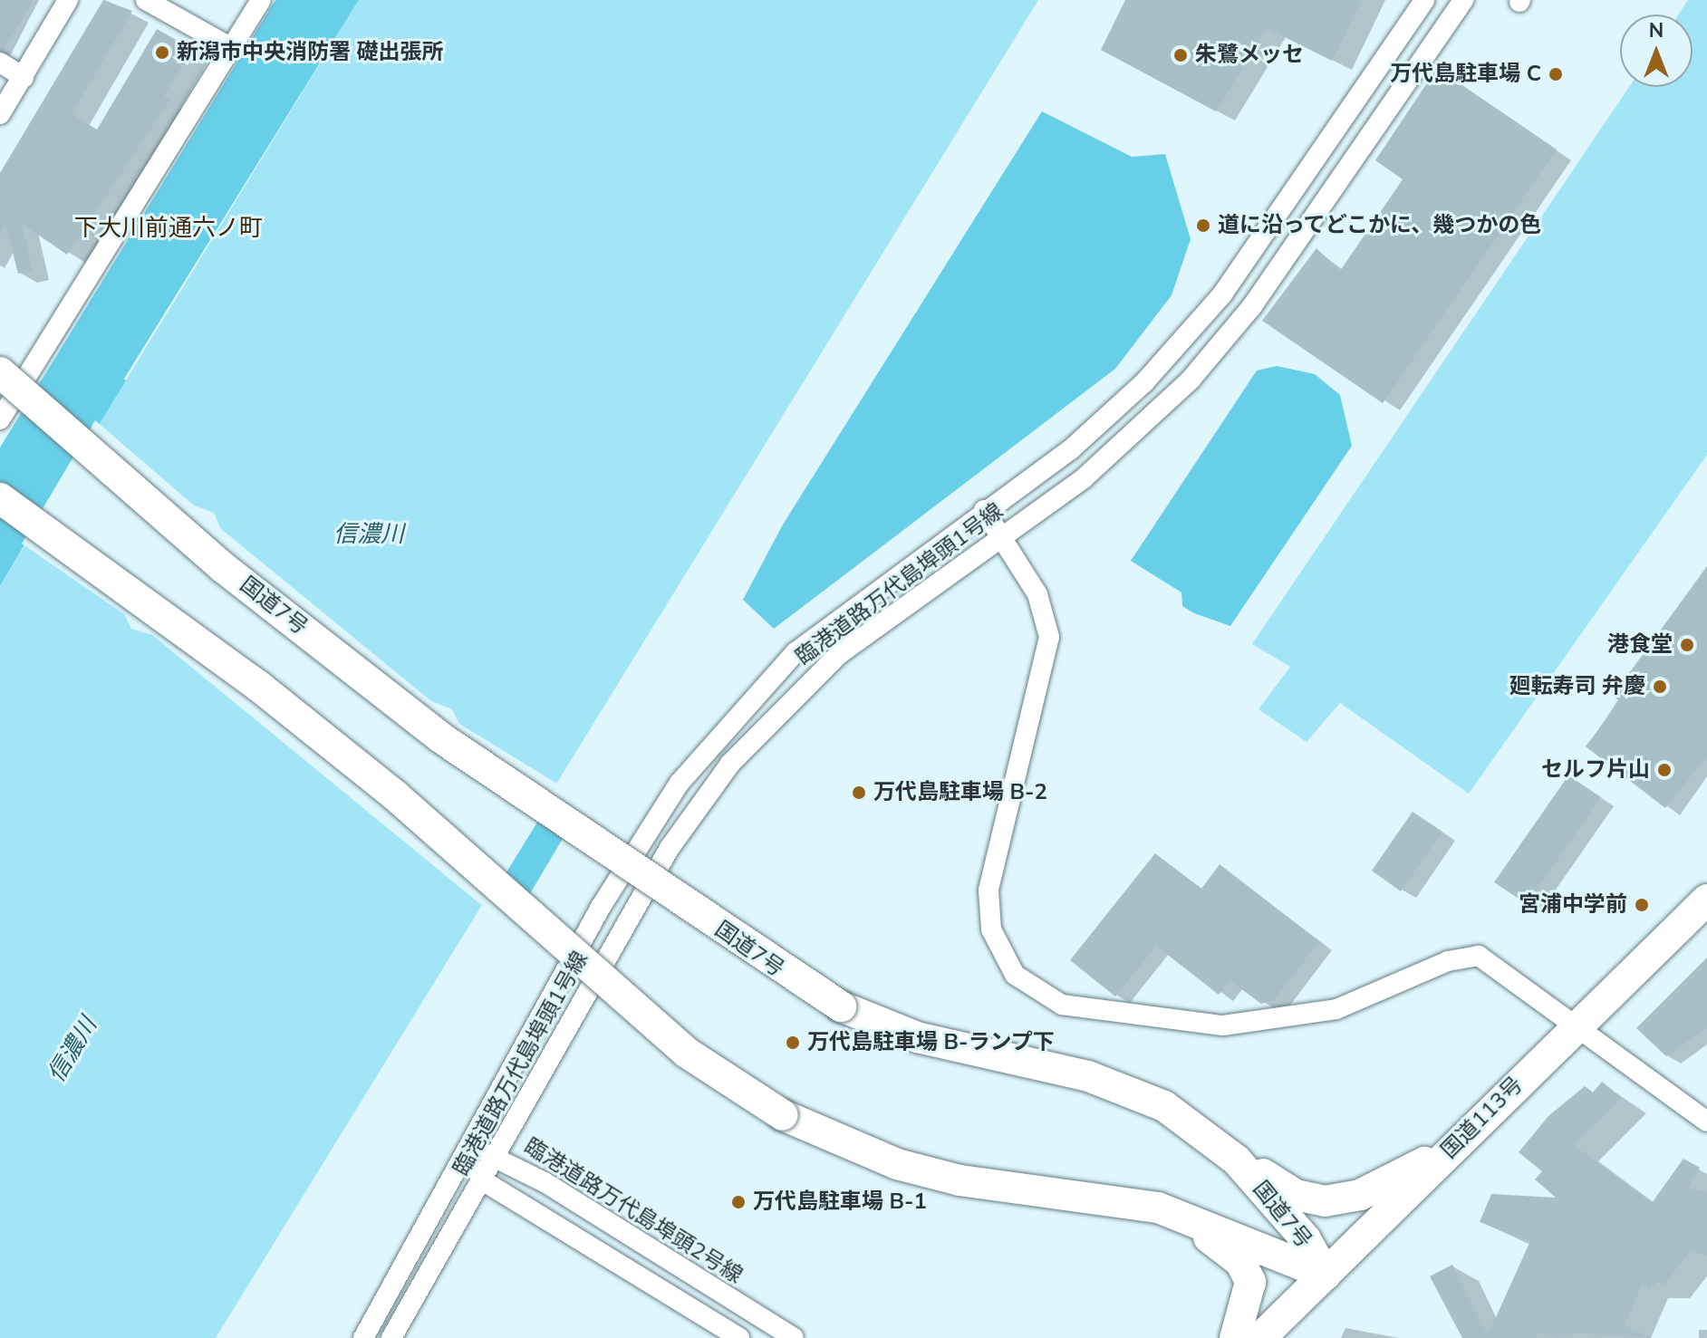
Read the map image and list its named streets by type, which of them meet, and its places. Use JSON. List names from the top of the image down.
{
  "streets": {
    "highway": ["国道7号", "国道113号"],
    "street": ["臨港道路万代島埠頭1号線", "臨港道路万代島埠頭2号線"]
  },
  "crossings": [
    ["臨港道路万代島埠頭1号線", "臨港道路万代島埠頭2号線"],
    ["国道7号", "国道113号"]
  ],
  "districts": ["下大川前通六ノ町"],
  "water": ["信濃川"],
  "places": [
    "新潟市中央消防署 礎出張所",
    "朱鷺メッセ",
    "万代島駐車場 C",
    "道に沿ってどこかに、幾つかの色",
    "港食堂",
    "廻転寿司 弁慶",
    "セルフ片山",
    "万代島駐車場 B-2",
    "宮浦中学前",
    "万代島駐車場 B-ランプ下",
    "万代島駐車場 B-1"
  ],
  "north": "top"
}
